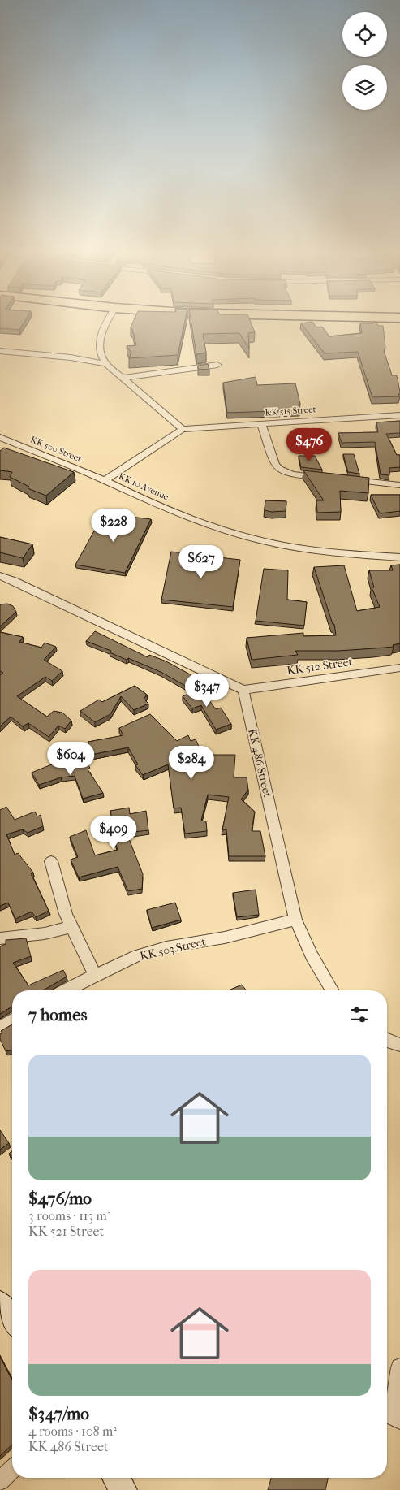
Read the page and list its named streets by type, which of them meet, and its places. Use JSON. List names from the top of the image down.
{
  "streets": {
    "street": [
      "KK 515 Street",
      "KK 500 Street",
      "KK 10 Avenue",
      "KK 512 Street",
      "KK 486 Street",
      "KK 503 Street"
    ]
  },
  "crossings": [
    ["KK 515 Street", "KK 10 Avenue"],
    ["KK 500 Street", "KK 10 Avenue"],
    ["KK 512 Street", "KK 486 Street"],
    ["KK 486 Street", "KK 503 Street"]
  ],
  "page": {
    "price": [
      "$476",
      "$228",
      "$627",
      "$347",
      "$604",
      "$284",
      "$409"
    ],
    "heading": "7 homes",
    "list": [
      {
        "name": "$476/mo",
        "note": "3 rooms · 113 m² · KK 521 Street"
      },
      {
        "name": "$347/mo",
        "note": "4 rooms · 108 m² · KK 486 Street"
      }
    ]
  }
}
